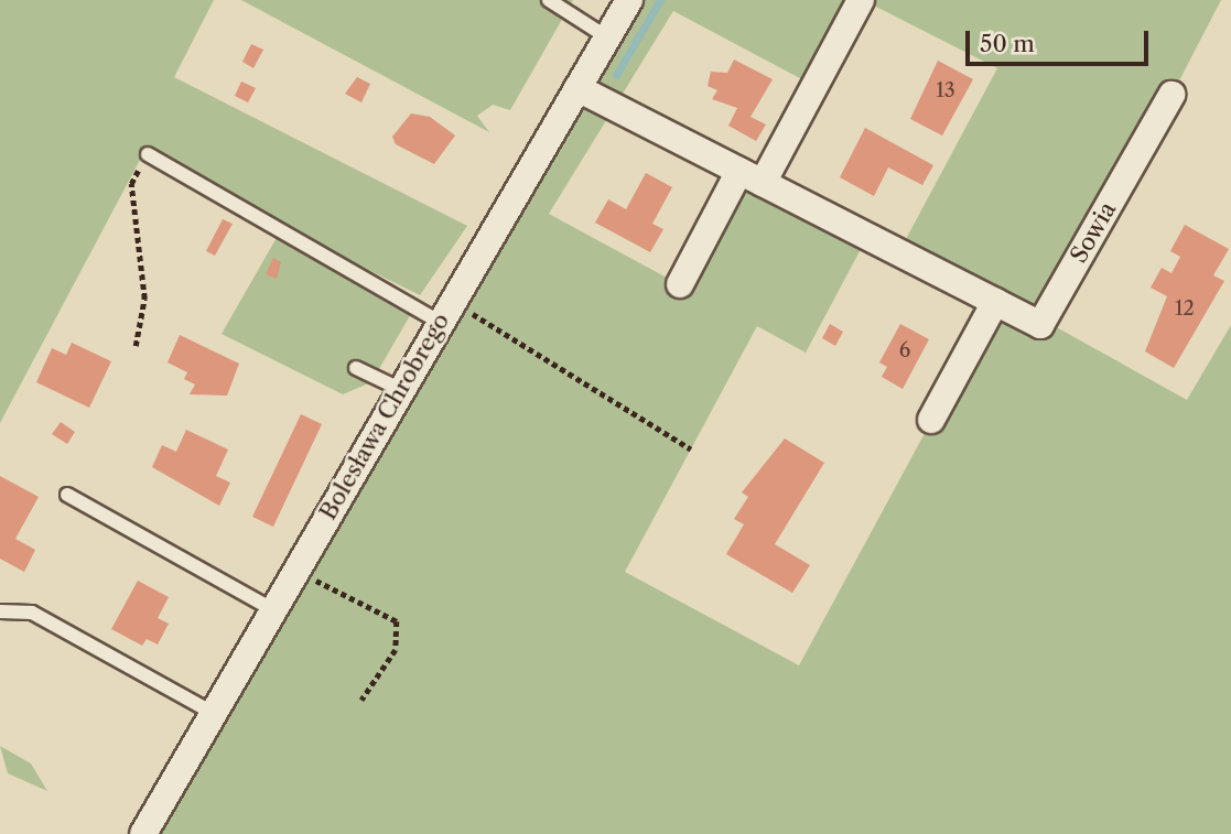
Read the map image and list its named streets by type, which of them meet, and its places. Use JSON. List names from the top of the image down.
{
  "streets": {
    "street": ["Sowia", "Bolesława Chrobrego"]
  },
  "crossings": [
    ["Sowia", "Bolesława Chrobrego"]
  ],
  "house_numbers": ["13", "12", "6"],
  "scale_bar": "50 m"
}
